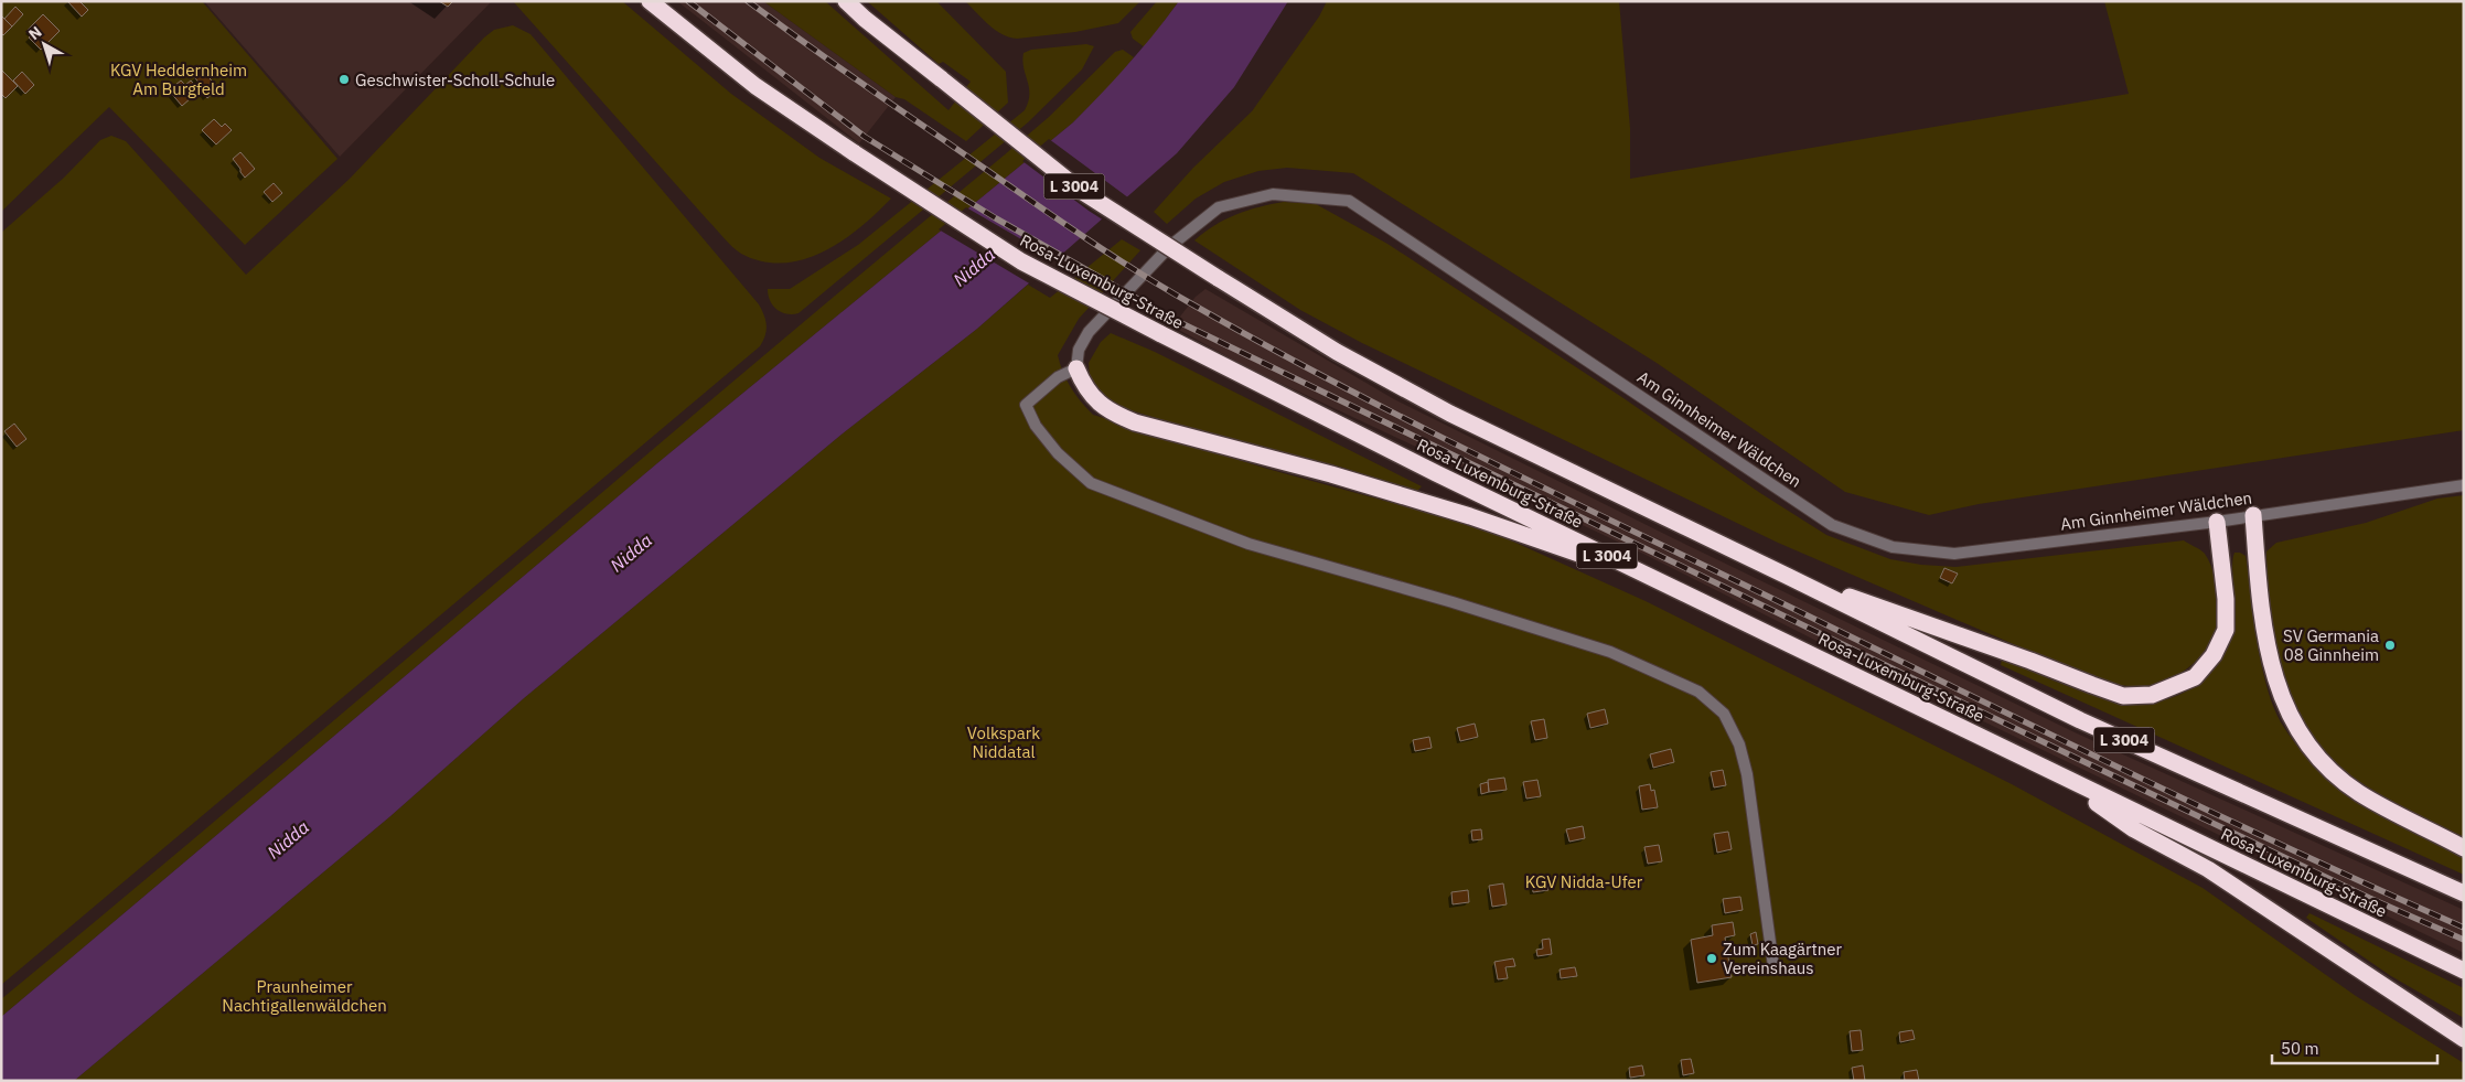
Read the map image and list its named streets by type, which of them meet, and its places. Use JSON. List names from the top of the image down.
{
  "streets": {
    "highway": ["L 3004", "Rosa-Luxemburg-Straße"],
    "street": ["Am Ginnheimer Wäldchen"]
  },
  "water": ["Nidda"],
  "parks": [
    "KGV Heddernheim Am Burgfeld",
    "Volkspark Niddatal",
    "KGV Nidda-Ufer",
    "Praunheimer Nachtigallenwäldchen"
  ],
  "places": ["Geschwister-Scholl-Schule", "SV Germania 08 Ginnheim", "Zum Kaagärtner Vereinshaus"],
  "scale_bar": "50 m",
  "north": "top left"
}
